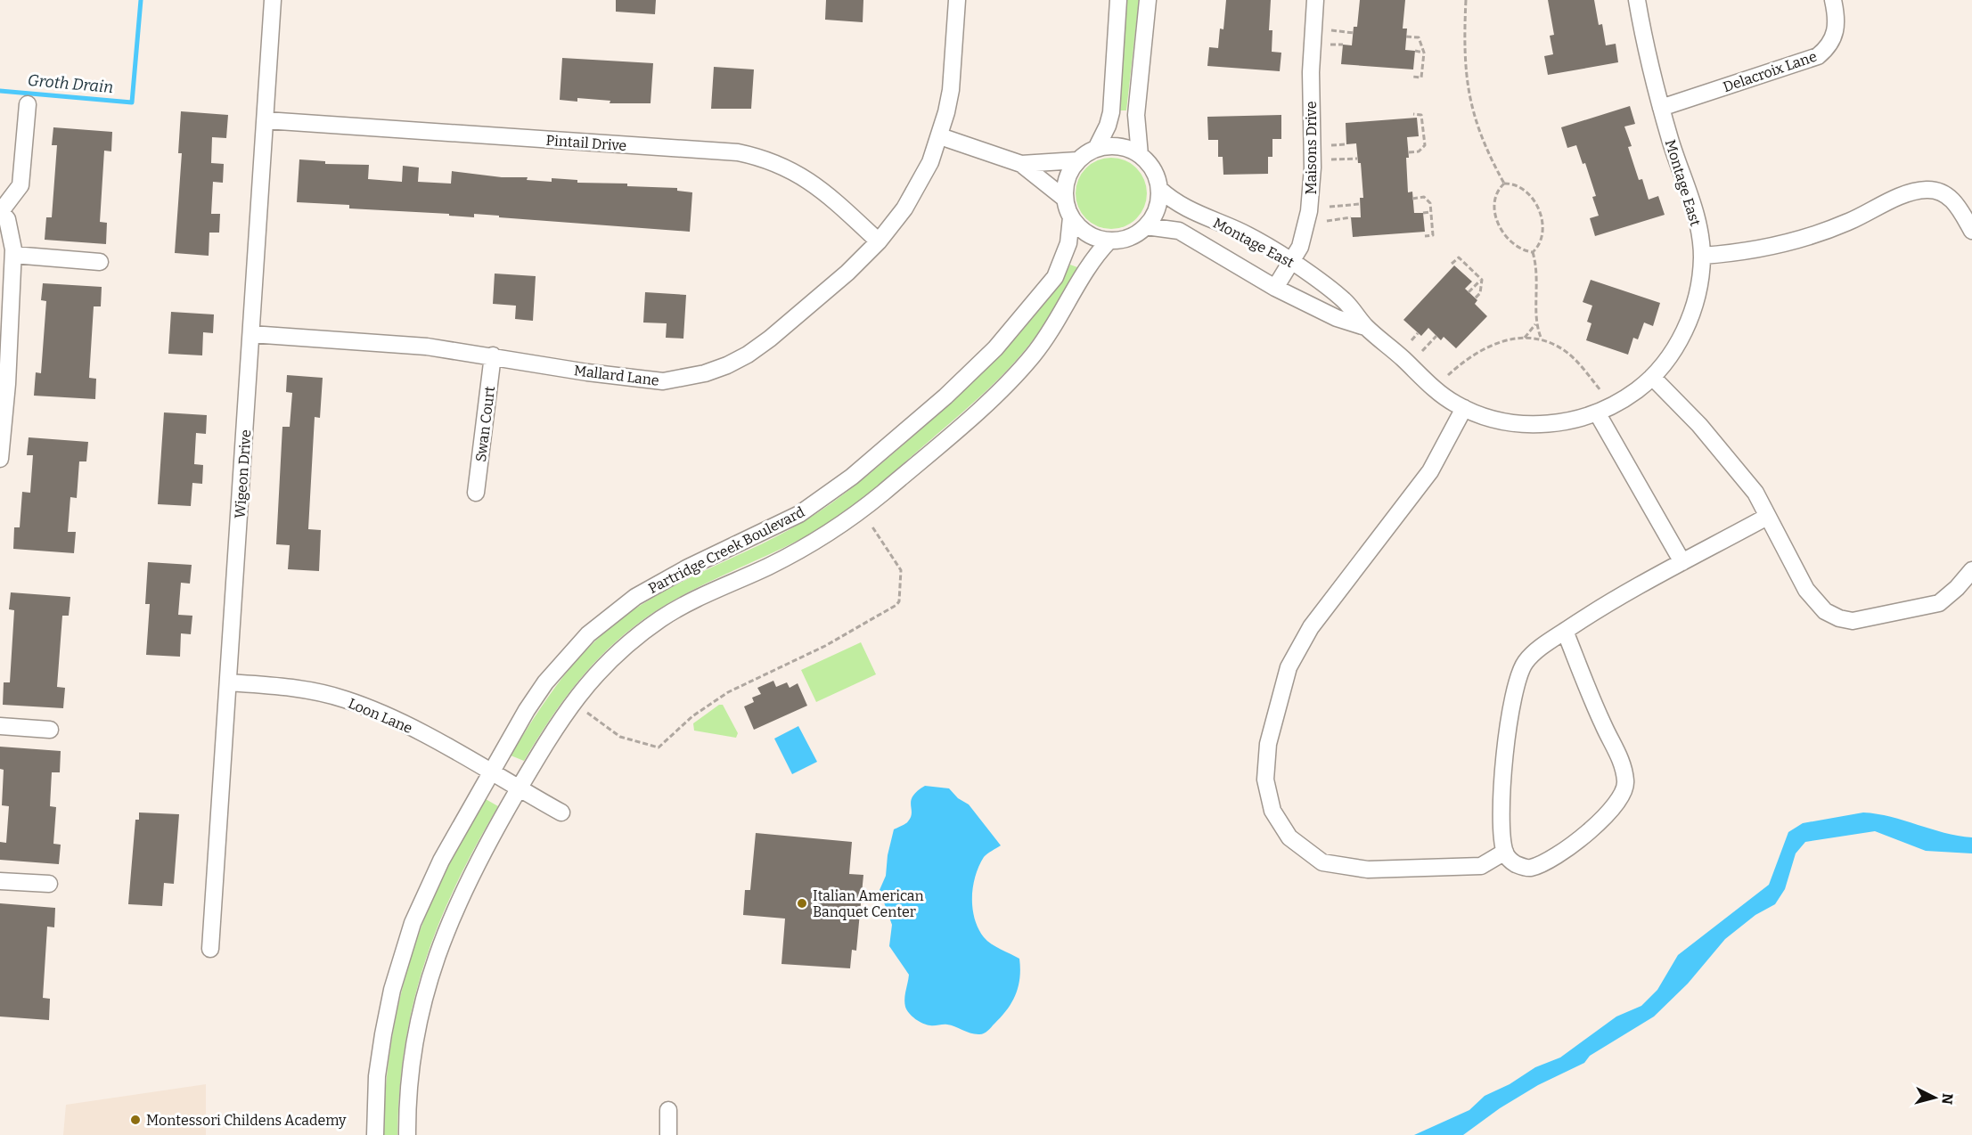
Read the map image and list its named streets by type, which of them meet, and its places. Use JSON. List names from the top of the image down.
{
  "streets": {
    "street": [
      "Delacroix Lane",
      "Pintail Drive",
      "Maisons Drive",
      "Montage East",
      "Mallard Lane",
      "Swan Court",
      "Wigeon Drive",
      "Partridge Creek Boulevard",
      "Loon Lane"
    ]
  },
  "crossings": [
    ["Delacroix Lane", "Montage East"],
    ["Pintail Drive", "Mallard Lane"],
    ["Pintail Drive", "Wigeon Drive"],
    ["Maisons Drive", "Montage East"],
    ["Montage East", "Partridge Creek Boulevard"],
    ["Mallard Lane", "Swan Court"],
    ["Mallard Lane", "Wigeon Drive"],
    ["Wigeon Drive", "Loon Lane"],
    ["Partridge Creek Boulevard", "Loon Lane"]
  ],
  "water": ["Groth Drain"],
  "places": ["Italian American Banquet Center", "Montessori Childens Academy"],
  "north": "right"
}
